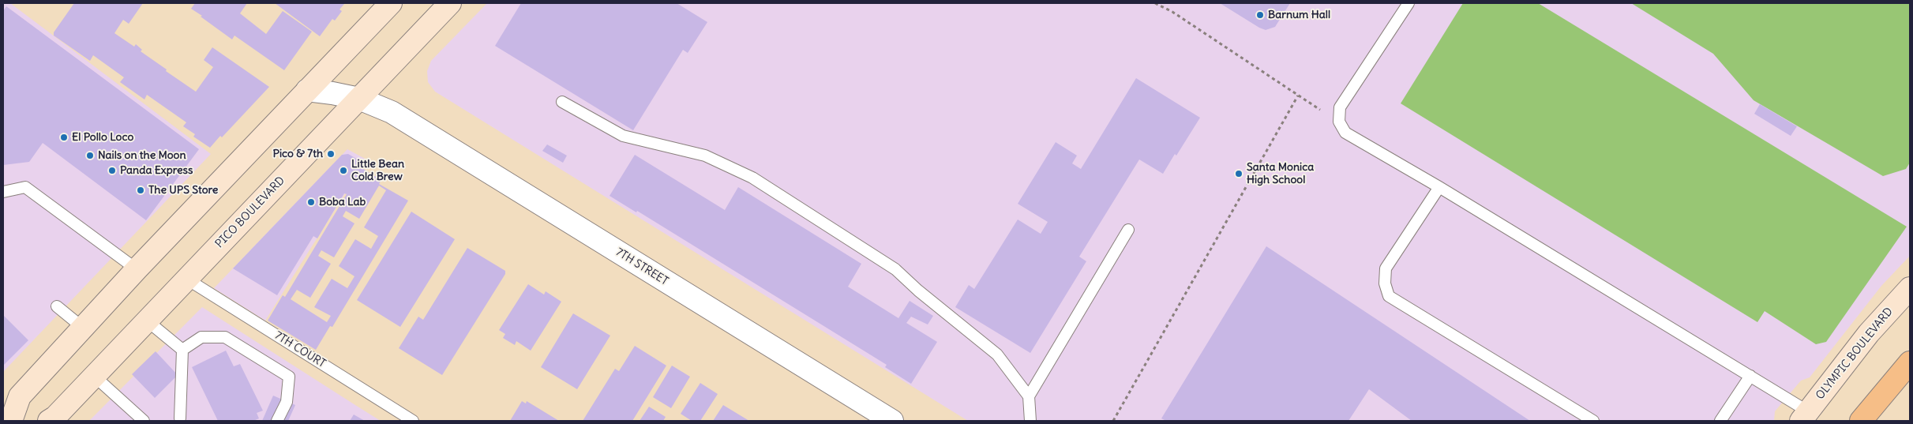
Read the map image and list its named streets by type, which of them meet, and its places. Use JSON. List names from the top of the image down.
{
  "streets": {
    "main road": ["PICO BOULEVARD", "OLYMPIC BOULEVARD"],
    "street": ["7TH STREET"],
    "lane": ["7TH COURT"]
  },
  "crossings": [
    ["PICO BOULEVARD", "7TH STREET"],
    ["PICO BOULEVARD", "7TH COURT"]
  ],
  "places": [
    "Barnum Hall",
    "El Pollo Loco",
    "Pico & 7th",
    "Nails on the Moon",
    "Panda Express",
    "Little Bean Cold Brew",
    "Santa Monica High School",
    "The UPS Store",
    "Boba Lab"
  ]
}
